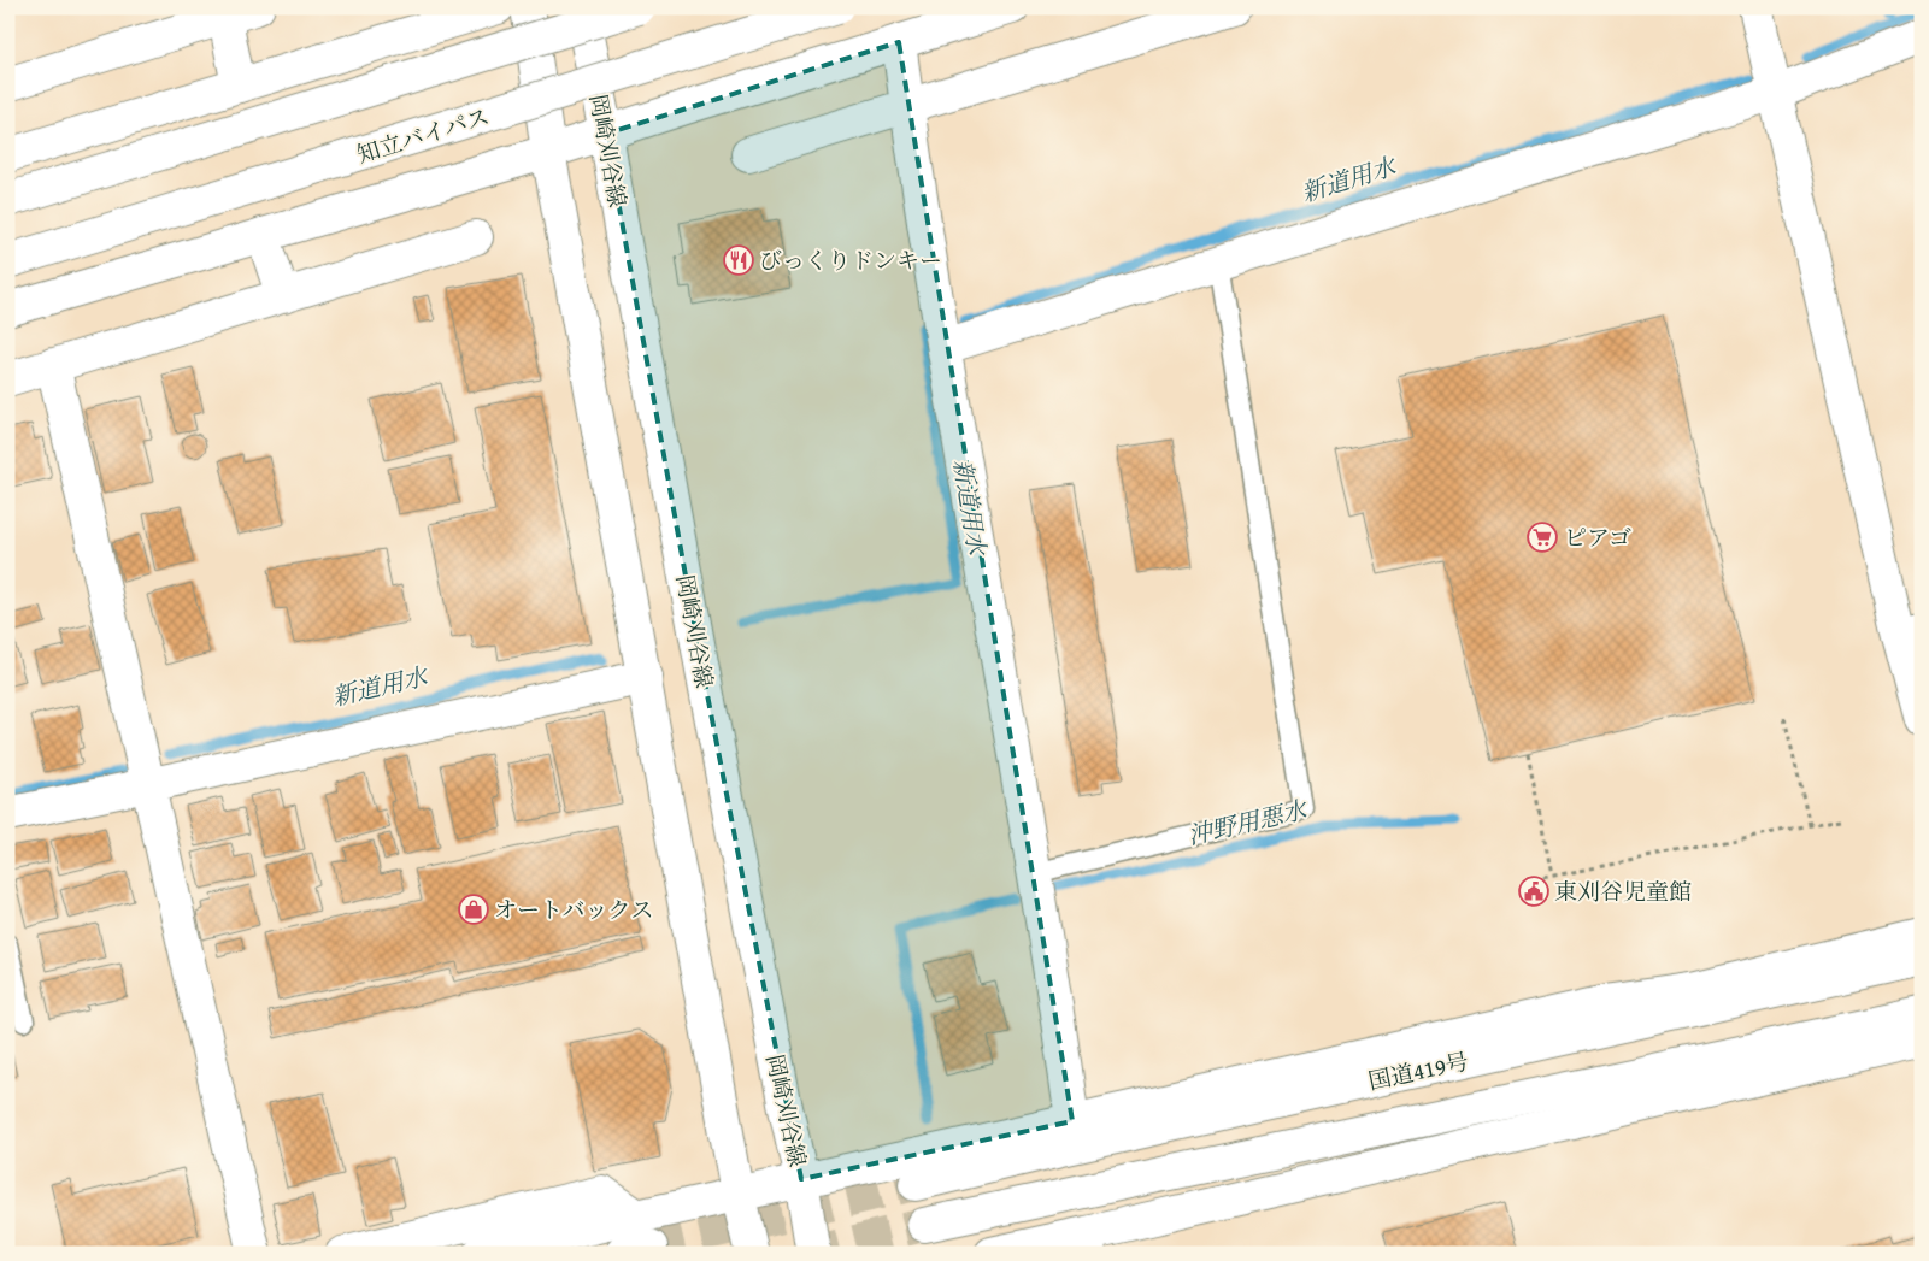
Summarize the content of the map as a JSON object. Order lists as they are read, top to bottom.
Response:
{
  "streets": {
    "main road": ["知立バイパス", "岡崎刈谷線", "国道419号"]
  },
  "water": ["新道用水", "沖野用悪水"],
  "places": {
    "restaurant": ["びっくりドンキー"],
    "supermarket": ["ピアゴ"],
    "public building": ["東刈谷児童館"],
    "shop": ["オートバックス"]
  }
}
